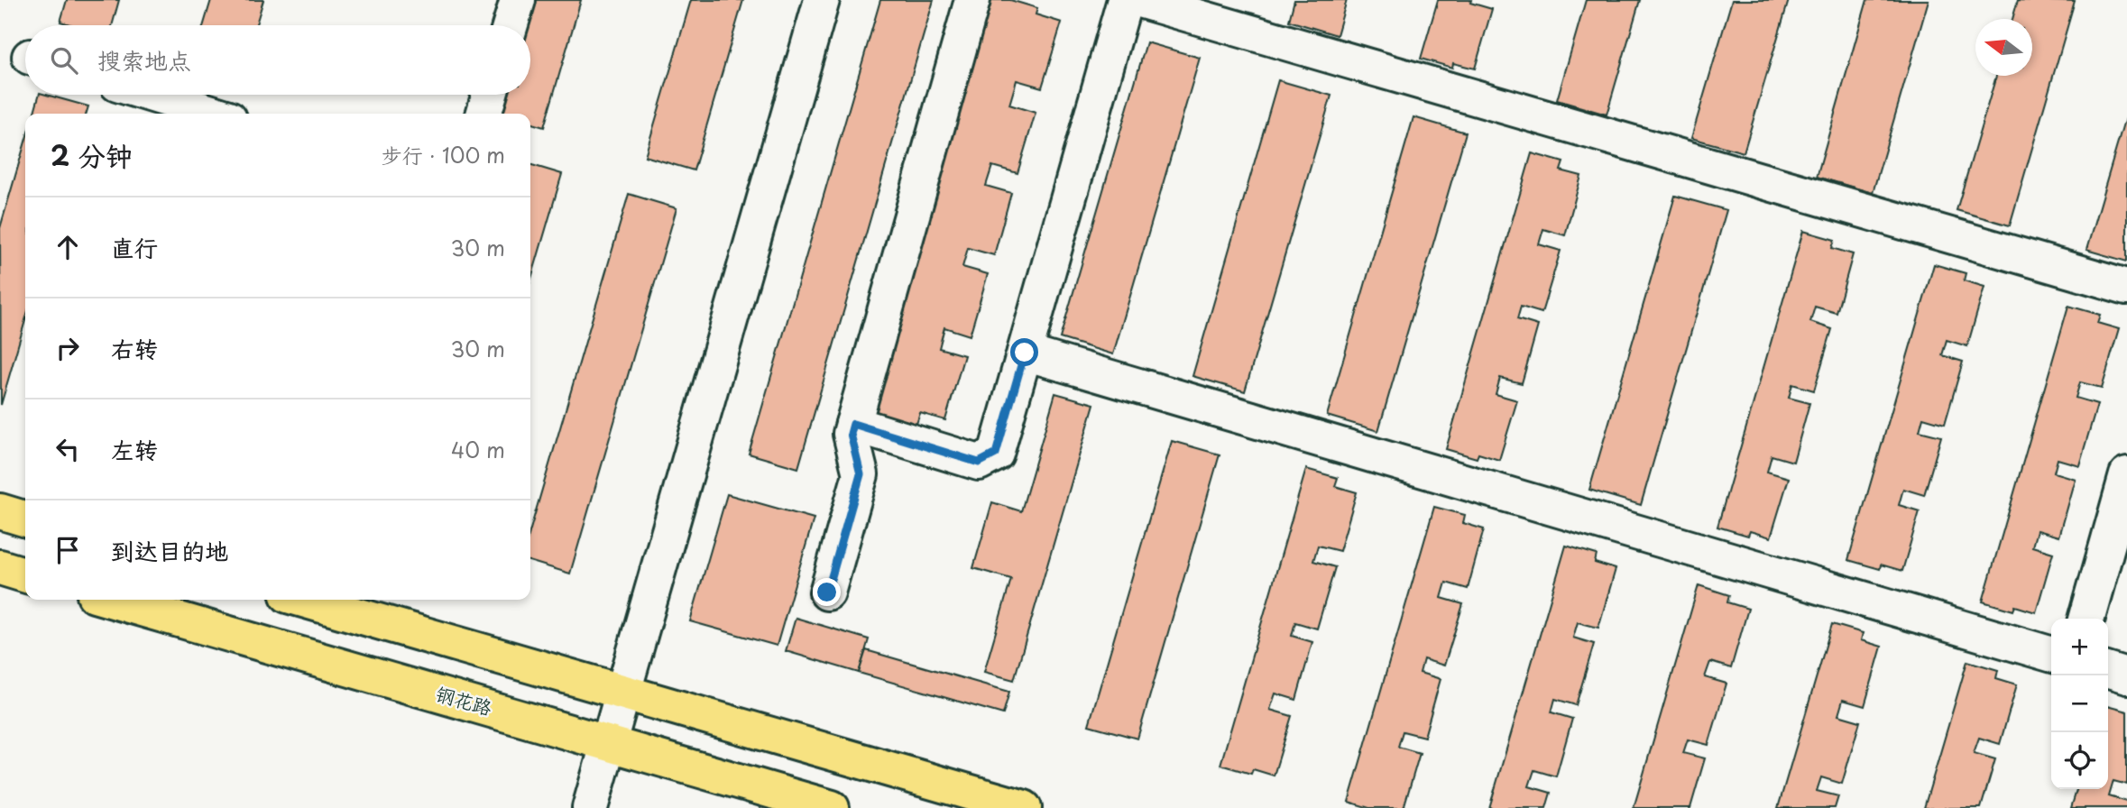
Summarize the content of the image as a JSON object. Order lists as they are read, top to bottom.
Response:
{
  "streets": {
    "main road": ["钢花路"]
  },
  "north": "left",
  "page": {
    "search": "搜索地点",
    "heading": ["2 分钟", "步行 · 100 m"],
    "list": [
      ["直行", "30 m"],
      ["右转", "30 m"],
      ["左转", "40 m"],
      "到达目的地"
    ],
    "map_buttons": ["+", "−"]
  }
}
